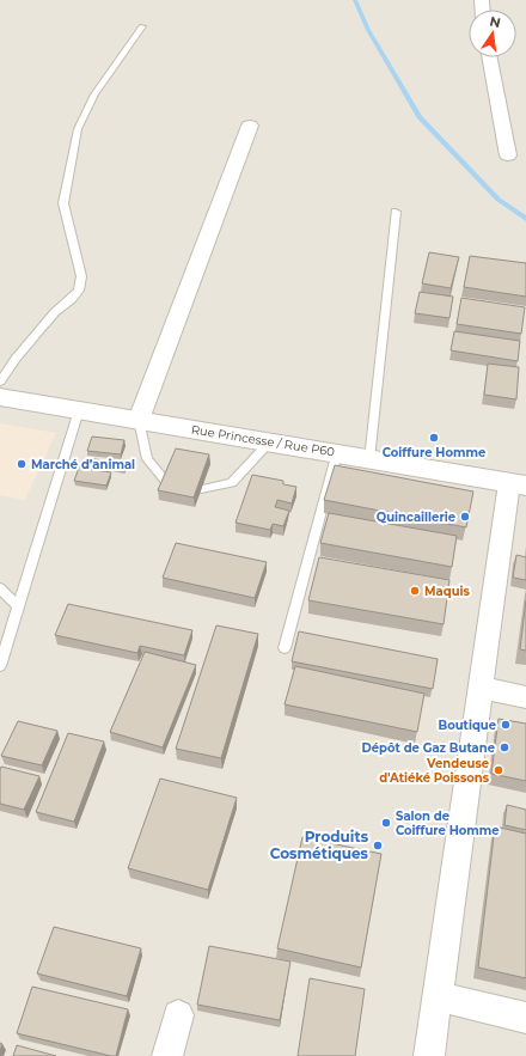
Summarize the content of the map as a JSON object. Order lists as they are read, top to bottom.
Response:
{
  "streets": {
    "street": ["Rue Princesse / Rue P60"]
  },
  "places": [
    "Coiffure Homme",
    "Marché d’animal",
    "Quincaillerie",
    "Maquis",
    "Boutique",
    "Dépôt de Gaz Butane",
    "Vendeuse d'Atiéké Poissons",
    "Salon de Coiffure Homme",
    "Produits Cosmétiques"
  ],
  "north": "top"
}
